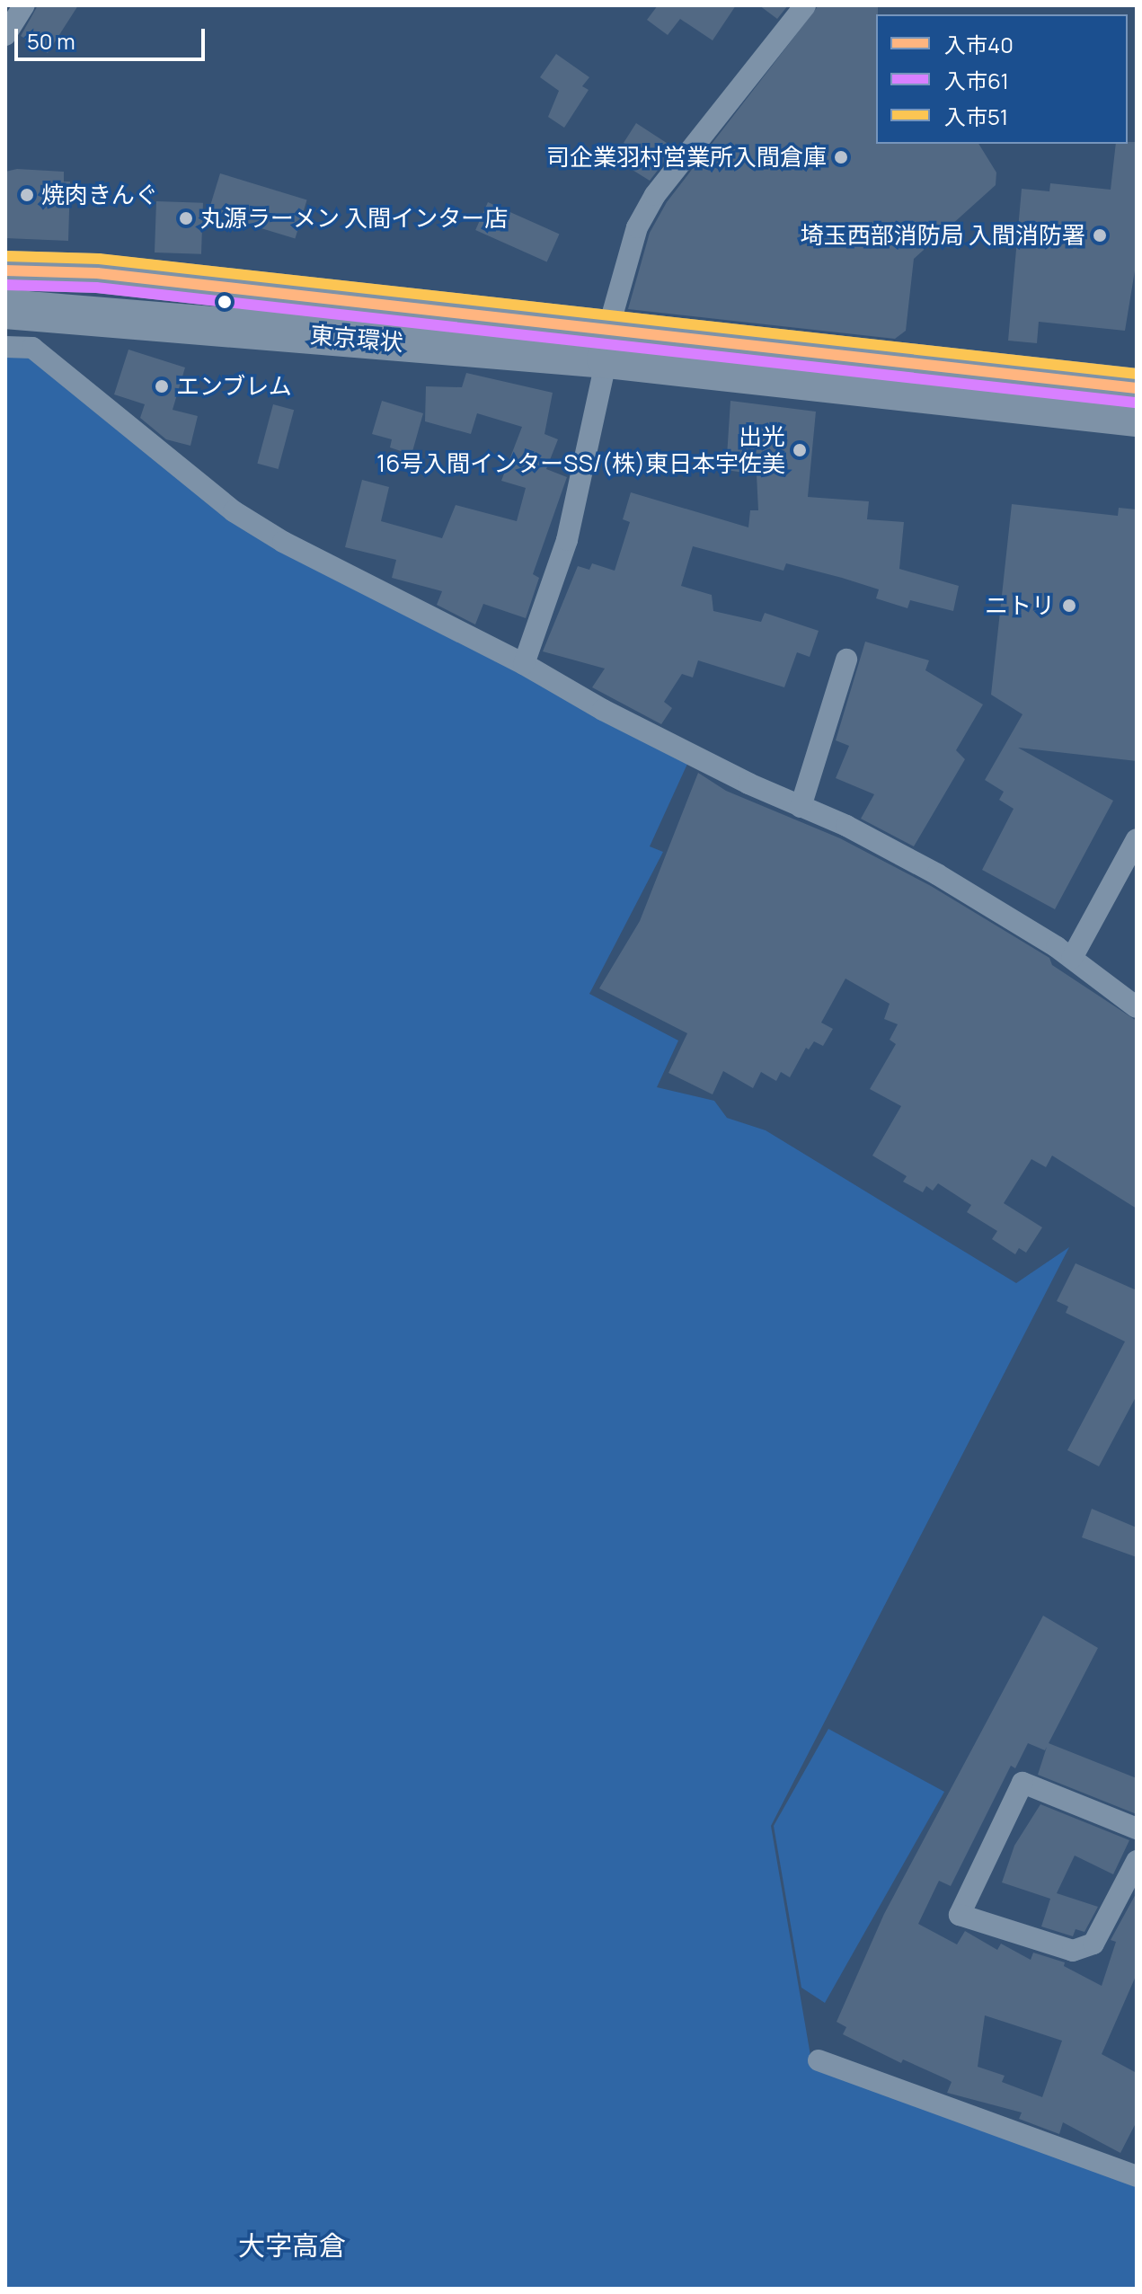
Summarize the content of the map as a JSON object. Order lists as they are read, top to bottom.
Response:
{
  "streets": {
    "highway": ["東京環状"]
  },
  "districts": ["大字高倉"],
  "places": [
    "司企業羽村営業所入間倉庫",
    "焼肉きんぐ",
    "丸源ラーメン 入間インター店",
    "埼玉西部消防局 入間消防署",
    "エンブレム",
    "出光 16号入間インターSS/(株)東日本宇佐美",
    "ニトリ"
  ],
  "lines": ["transit line 入市51", "transit line 入市40", "transit line 入市61"],
  "legend": ["入市40", "入市61", "入市51"],
  "scale_bar": "50 m"
}
